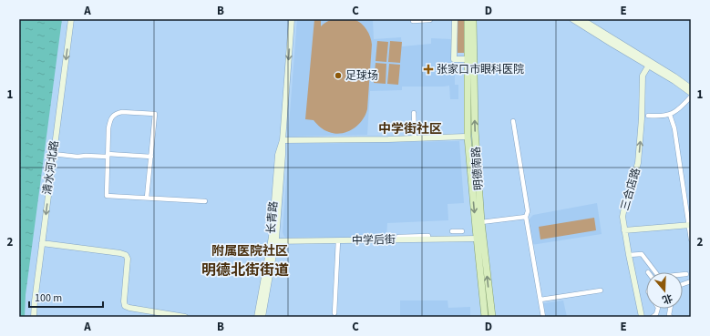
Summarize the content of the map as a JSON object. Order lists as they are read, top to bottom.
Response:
{
  "streets": {
    "main road": ["明德南路"],
    "street": [
      "清水河北路",
      "三合店路",
      "长青路",
      "中学后街"
    ]
  },
  "crossings": [
    ["明德南路", "中学后街"],
    ["长青路", "中学后街"]
  ],
  "one_way": ["清水河北路"],
  "districts": ["中学街社区", "附属医院社区", "明德北街街道"],
  "places": {
    "health": ["张家口市眼科医院"],
    "other": ["足球场"]
  },
  "scale_bar": "100 m",
  "north": "bottom",
  "grid": {
    "columns": [
      "A",
      "B",
      "C",
      "D",
      "E"
    ],
    "rows": ["1", "2"]
  }
}
